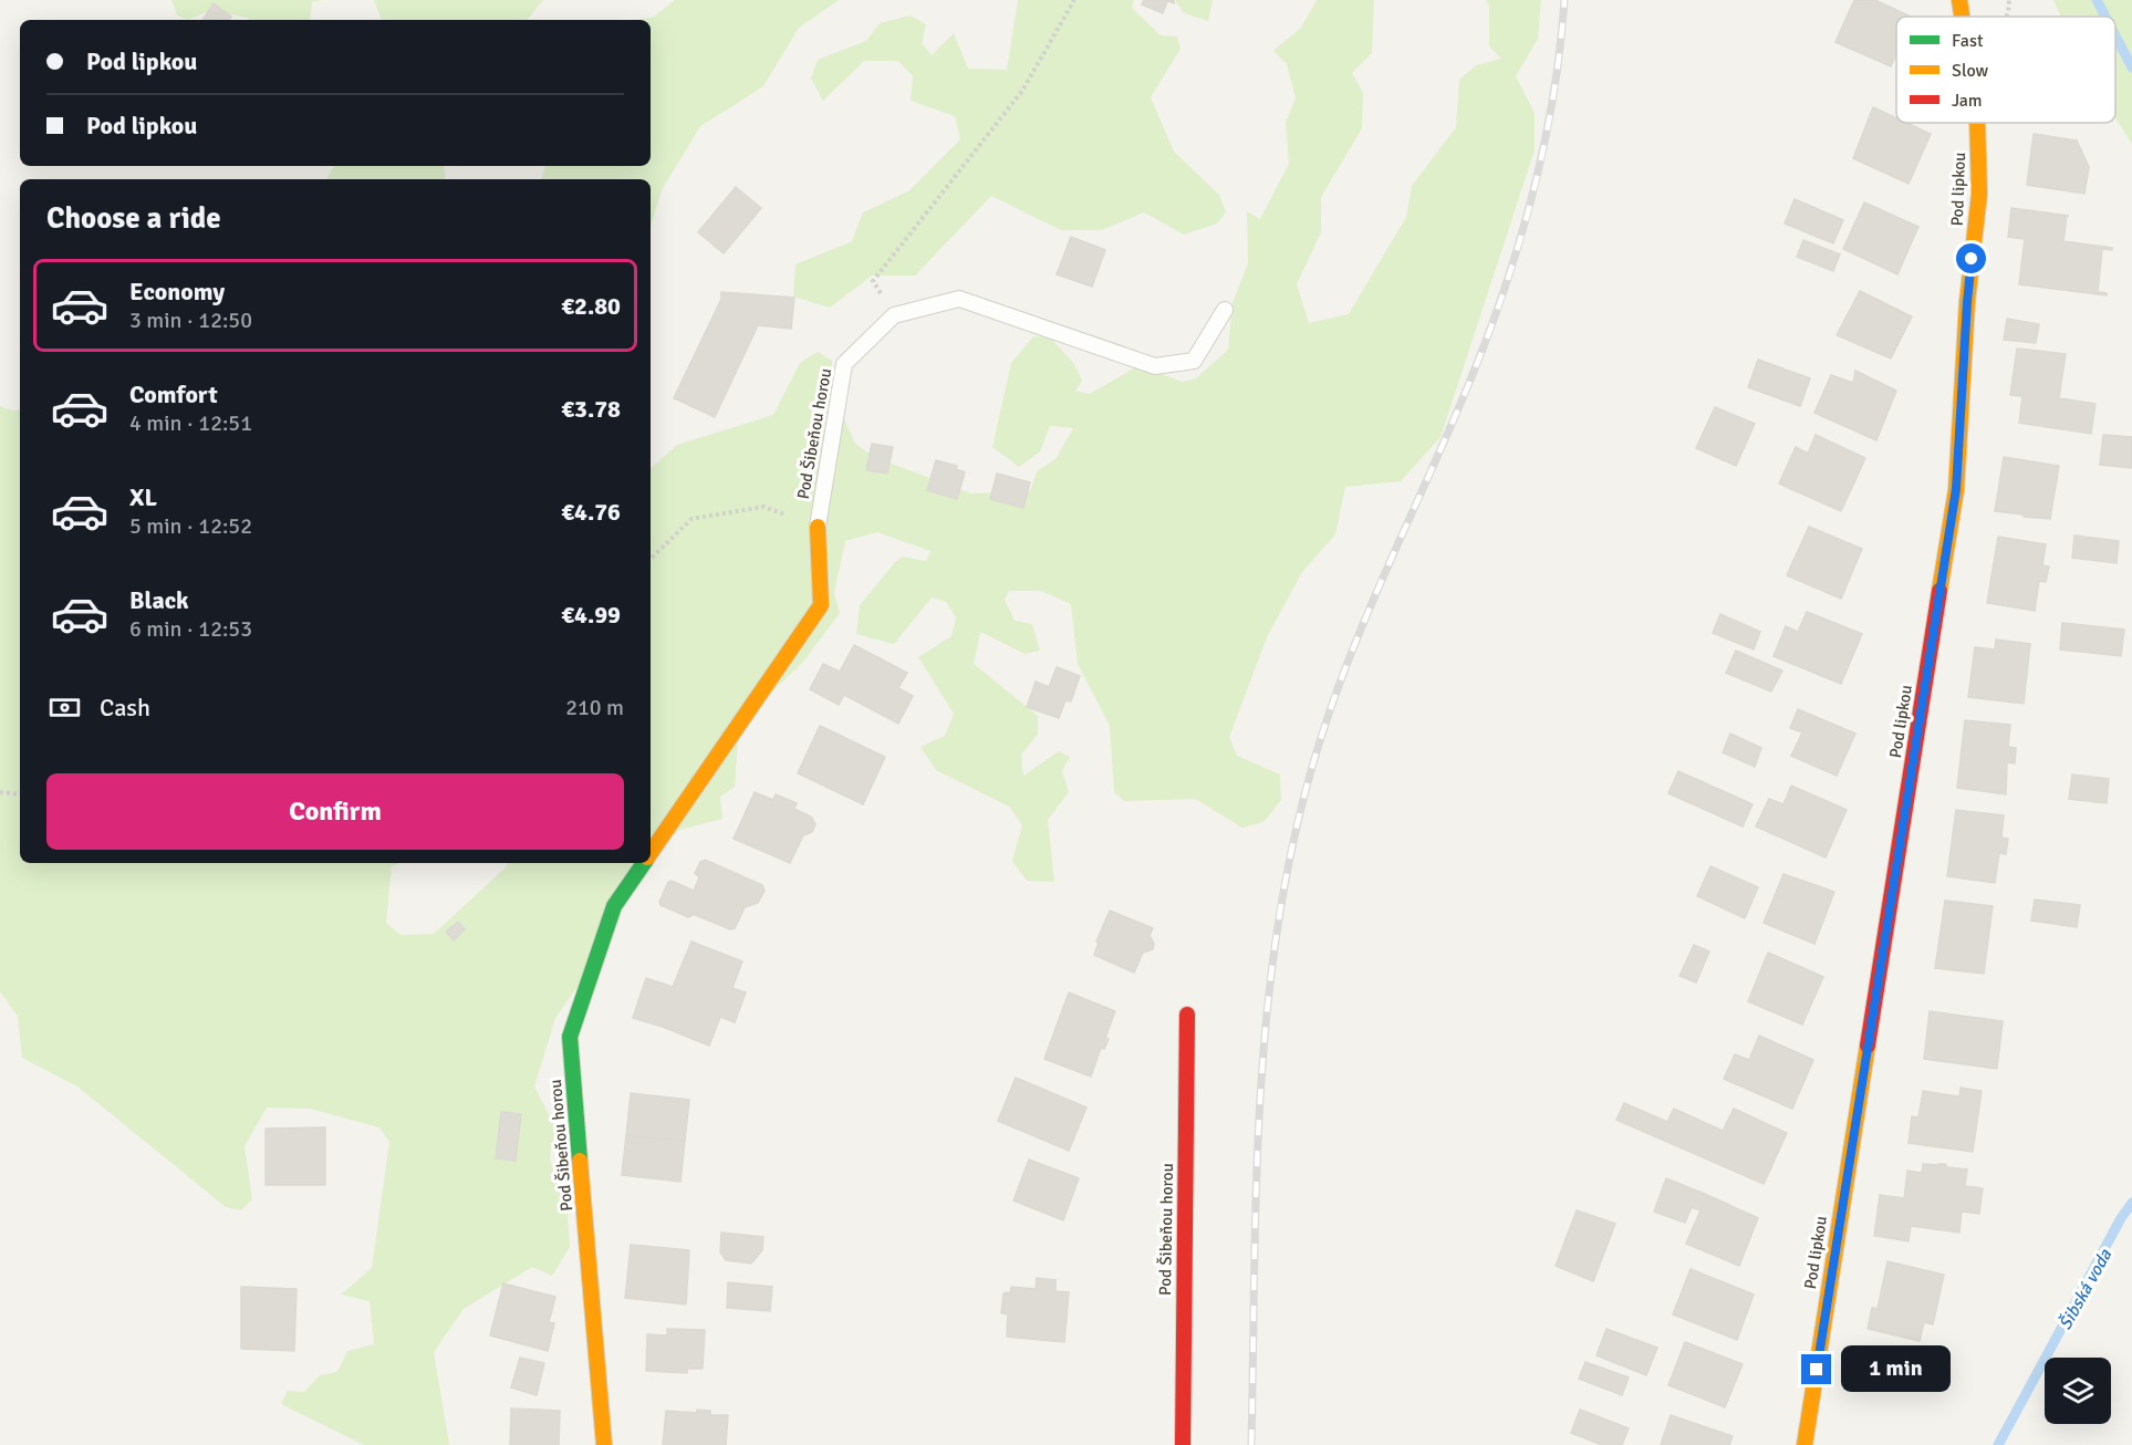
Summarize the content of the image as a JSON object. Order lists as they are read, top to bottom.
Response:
{
  "streets": {
    "street": ["Pod lipkou", "Pod Šibeňou horou"]
  },
  "water": ["Šibská voda"],
  "legend": ["Fast", "Slow", "Jam"],
  "page": {
    "banner": ["Pod lipkou", "Pod lipkou"],
    "heading": "Choose a ride",
    "list": [
      {
        "name": "Economy",
        "note": "3 min · 12:50",
        "value": "€2.80"
      },
      {
        "name": "Comfort",
        "note": "4 min · 12:51",
        "value": "€3.78"
      },
      {
        "name": "XL",
        "note": "5 min · 12:52",
        "value": "€4.76"
      },
      {
        "name": "Black",
        "note": "6 min · 12:53",
        "value": "€4.99"
      }
    ],
    "pay": ["Cash", "210 m"],
    "buttons": "Confirm",
    "bubble": "1 min"
  }
}
